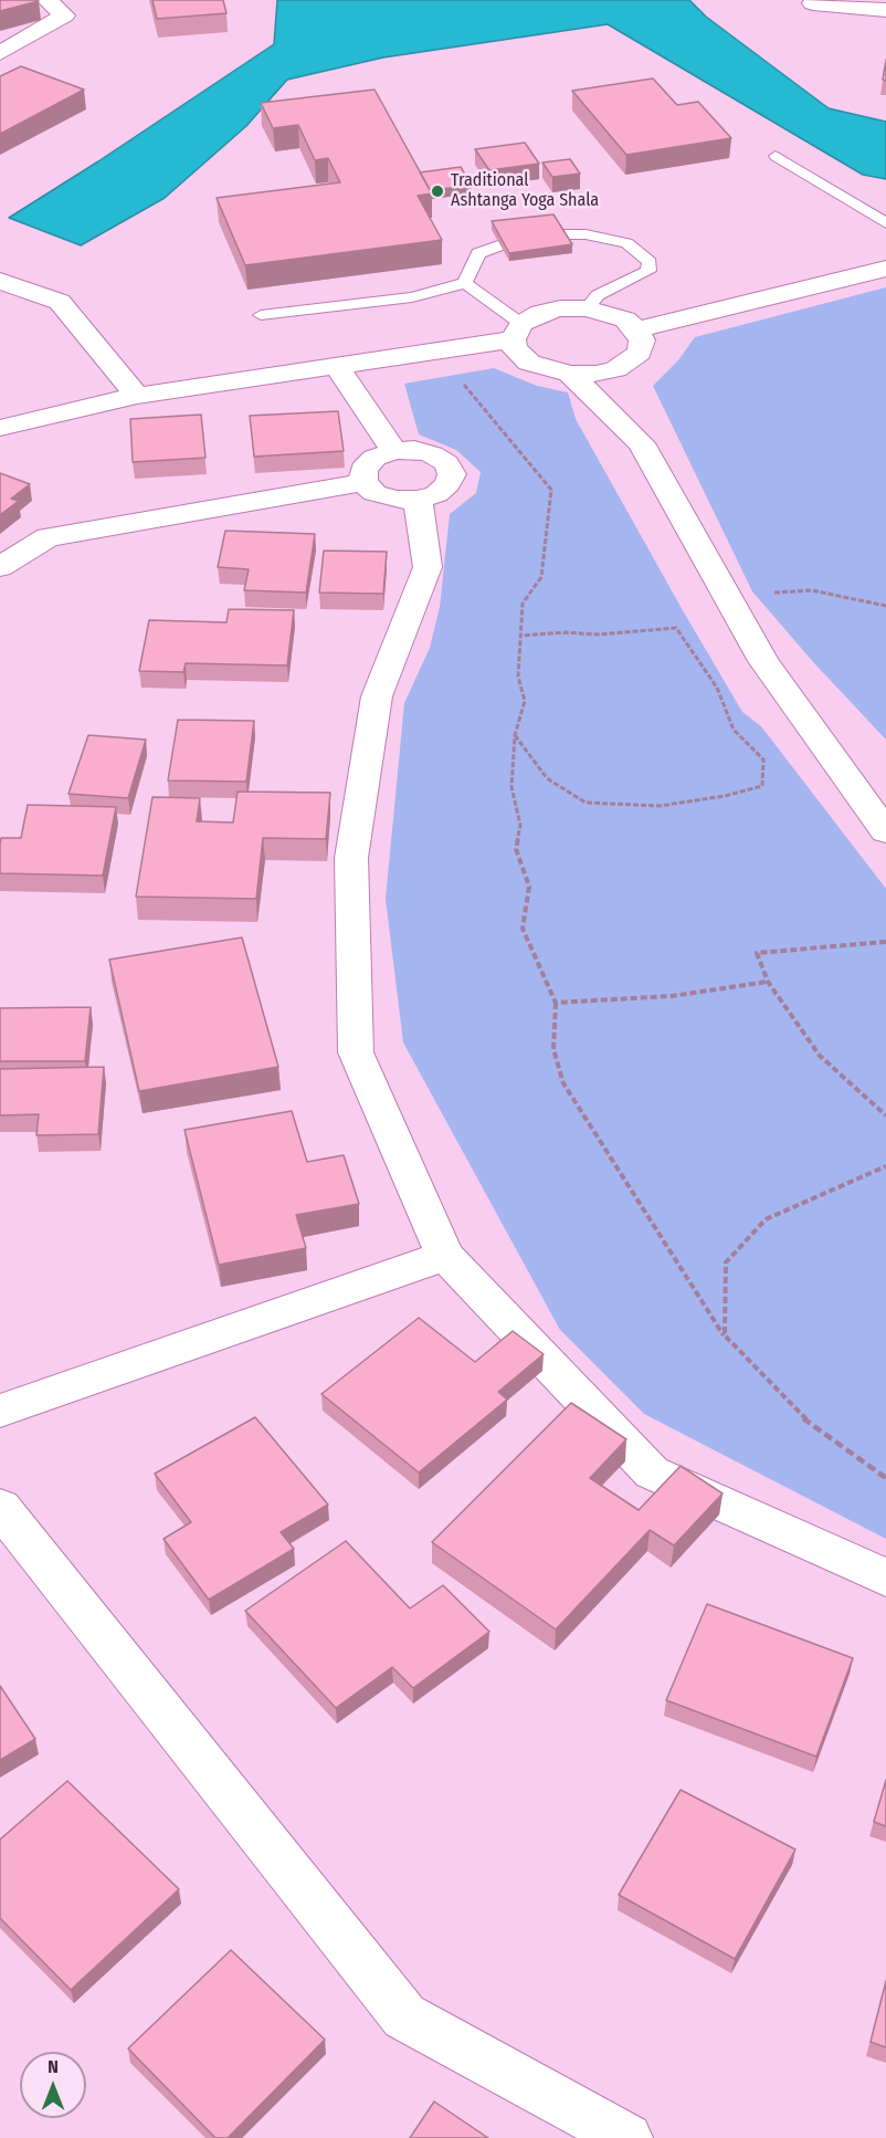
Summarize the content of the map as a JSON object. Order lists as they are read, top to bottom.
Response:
{
  "places": ["Traditional Ashtanga Yoga Shala"],
  "north": "top"
}
